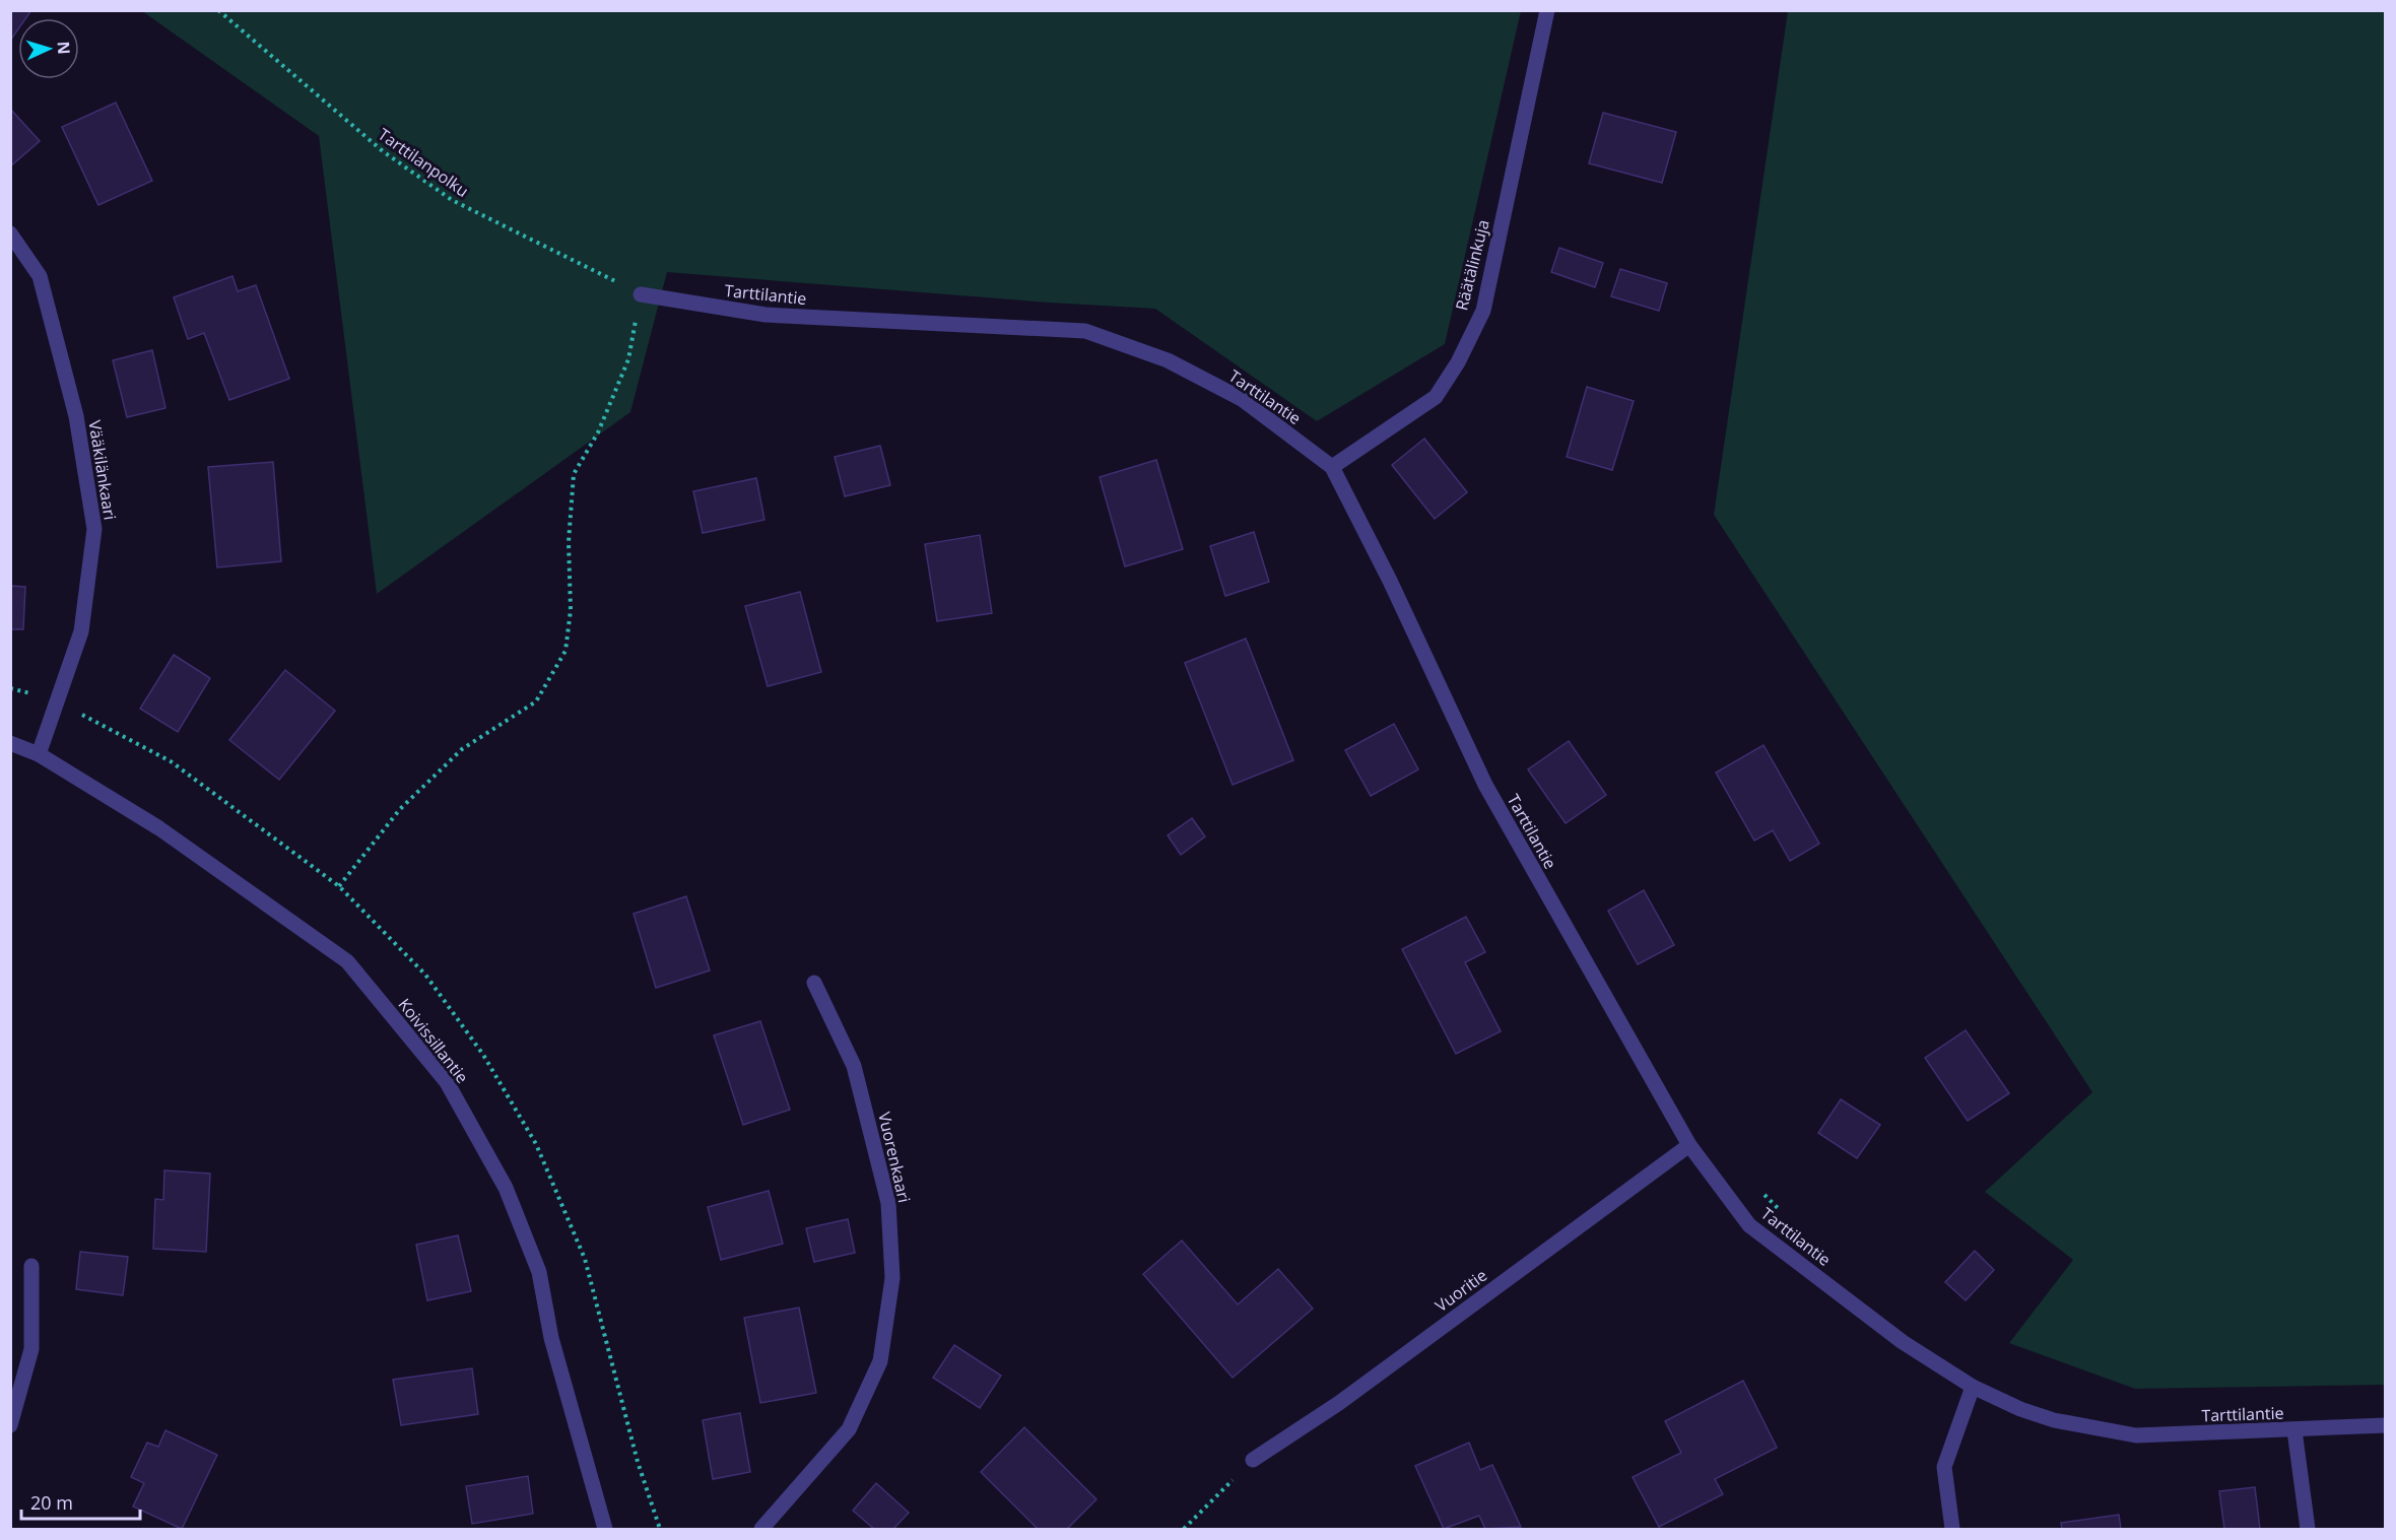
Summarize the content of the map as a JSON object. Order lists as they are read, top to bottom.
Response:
{
  "streets": {
    "street": [
      "Räätälinkuja",
      "Tarttilantie",
      "Vääkilänkaari",
      "Koivissillantie",
      "Vuorenkaari",
      "Vuoritie"
    ],
    "path": ["Tarttilanpolku"]
  },
  "crossings": [
    ["Tarttilanpolku", "Tarttilantie"],
    ["Räätälinkuja", "Tarttilantie"],
    ["Tarttilantie", "Vuoritie"],
    ["Vääkilänkaari", "Koivissillantie"]
  ],
  "scale_bar": "20 m",
  "north": "right"
}
